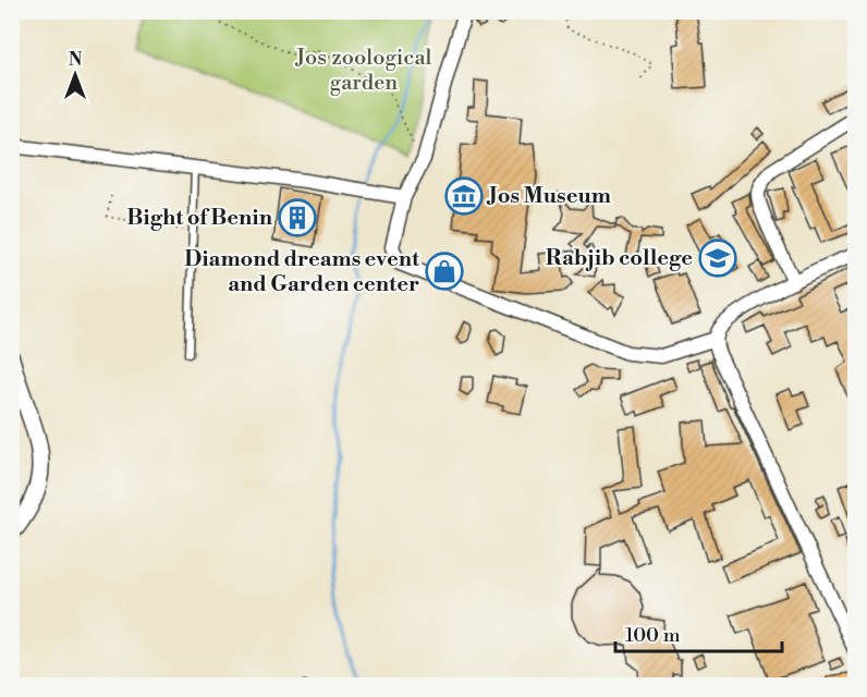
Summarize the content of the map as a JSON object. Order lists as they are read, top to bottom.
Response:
{
  "parks": ["Jos zoological garden"],
  "places": {
    "museum": ["Jos Museum"],
    "building": ["Bight of Benin"],
    "school or university": ["Rabjib college"],
    "shop": ["Diamond dreams event and Garden center"]
  },
  "scale_bar": "100 m",
  "north": "top"
}
